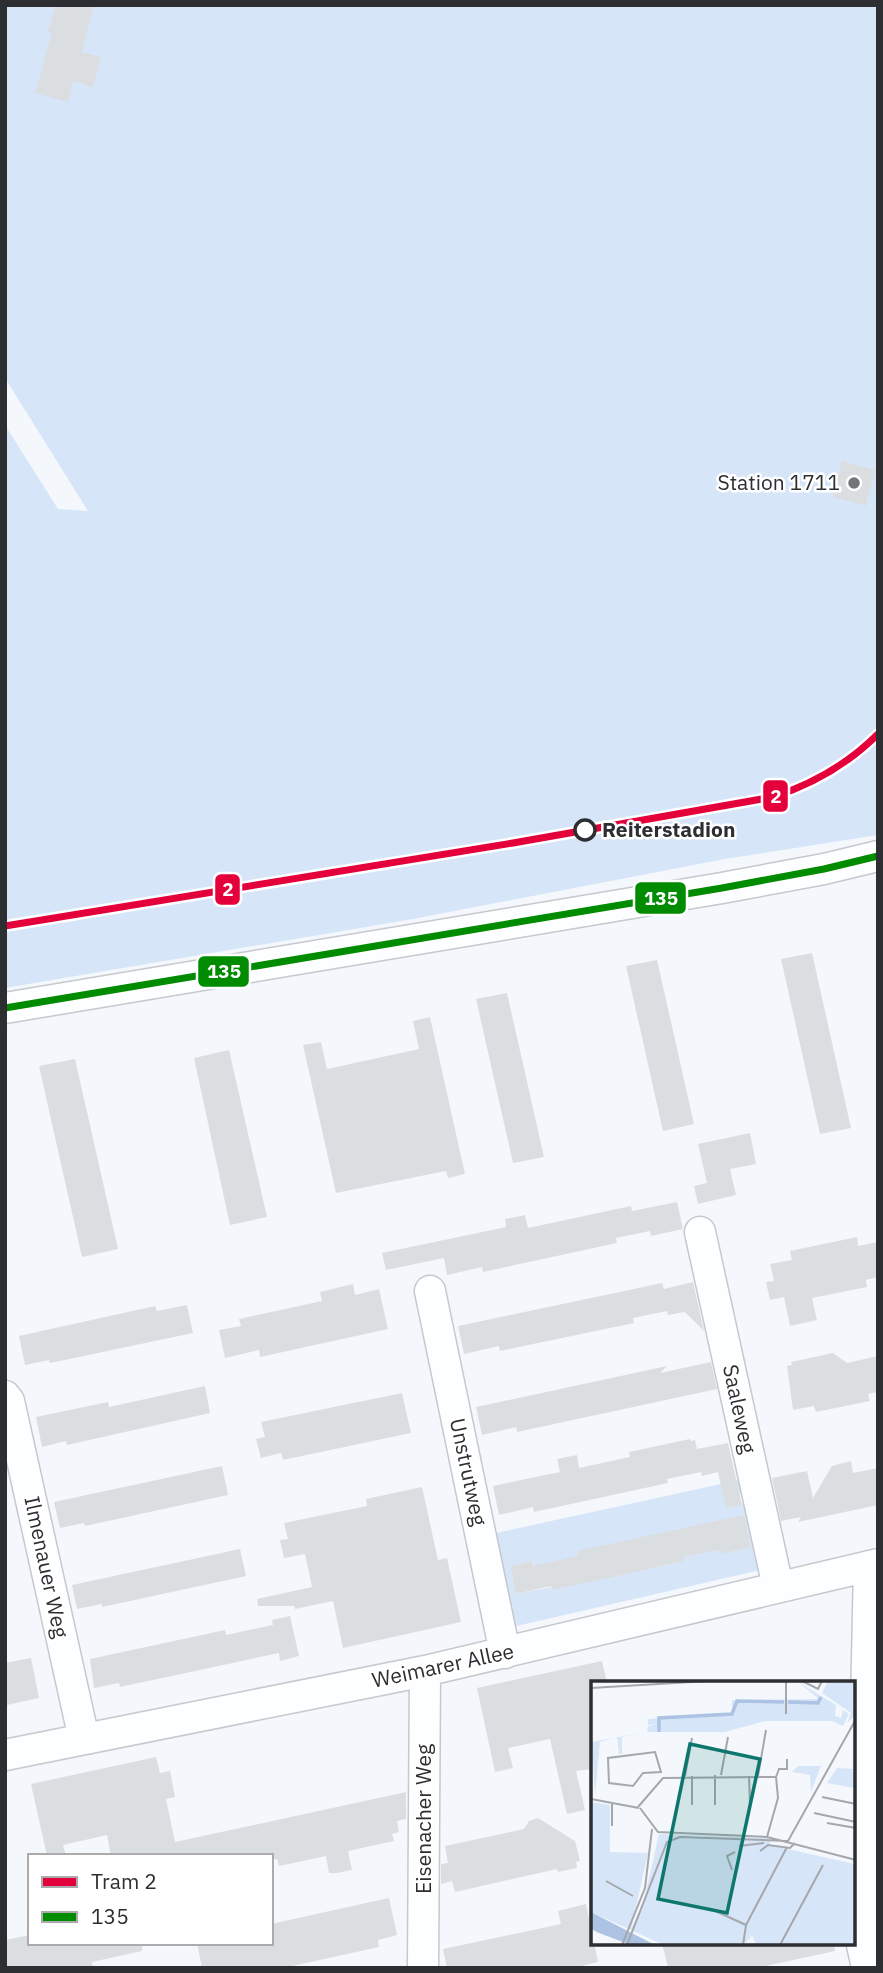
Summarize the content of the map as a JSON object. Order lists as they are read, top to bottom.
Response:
{
  "streets": {
    "street": [
      "Saaleweg",
      "Unstrutweg",
      "Ilmenauer Weg",
      "Weimarer Allee",
      "Eisenacher Weg"
    ]
  },
  "crossings": [
    ["Saaleweg", "Weimarer Allee"],
    ["Unstrutweg", "Weimarer Allee"],
    ["Ilmenauer Weg", "Weimarer Allee"],
    ["Weimarer Allee", "Eisenacher Weg"]
  ],
  "places": ["Station 1711", "Reiterstadion"],
  "lines": ["tram line 2", "transit line 135"],
  "legend": ["Tram 2", "135"]
}
